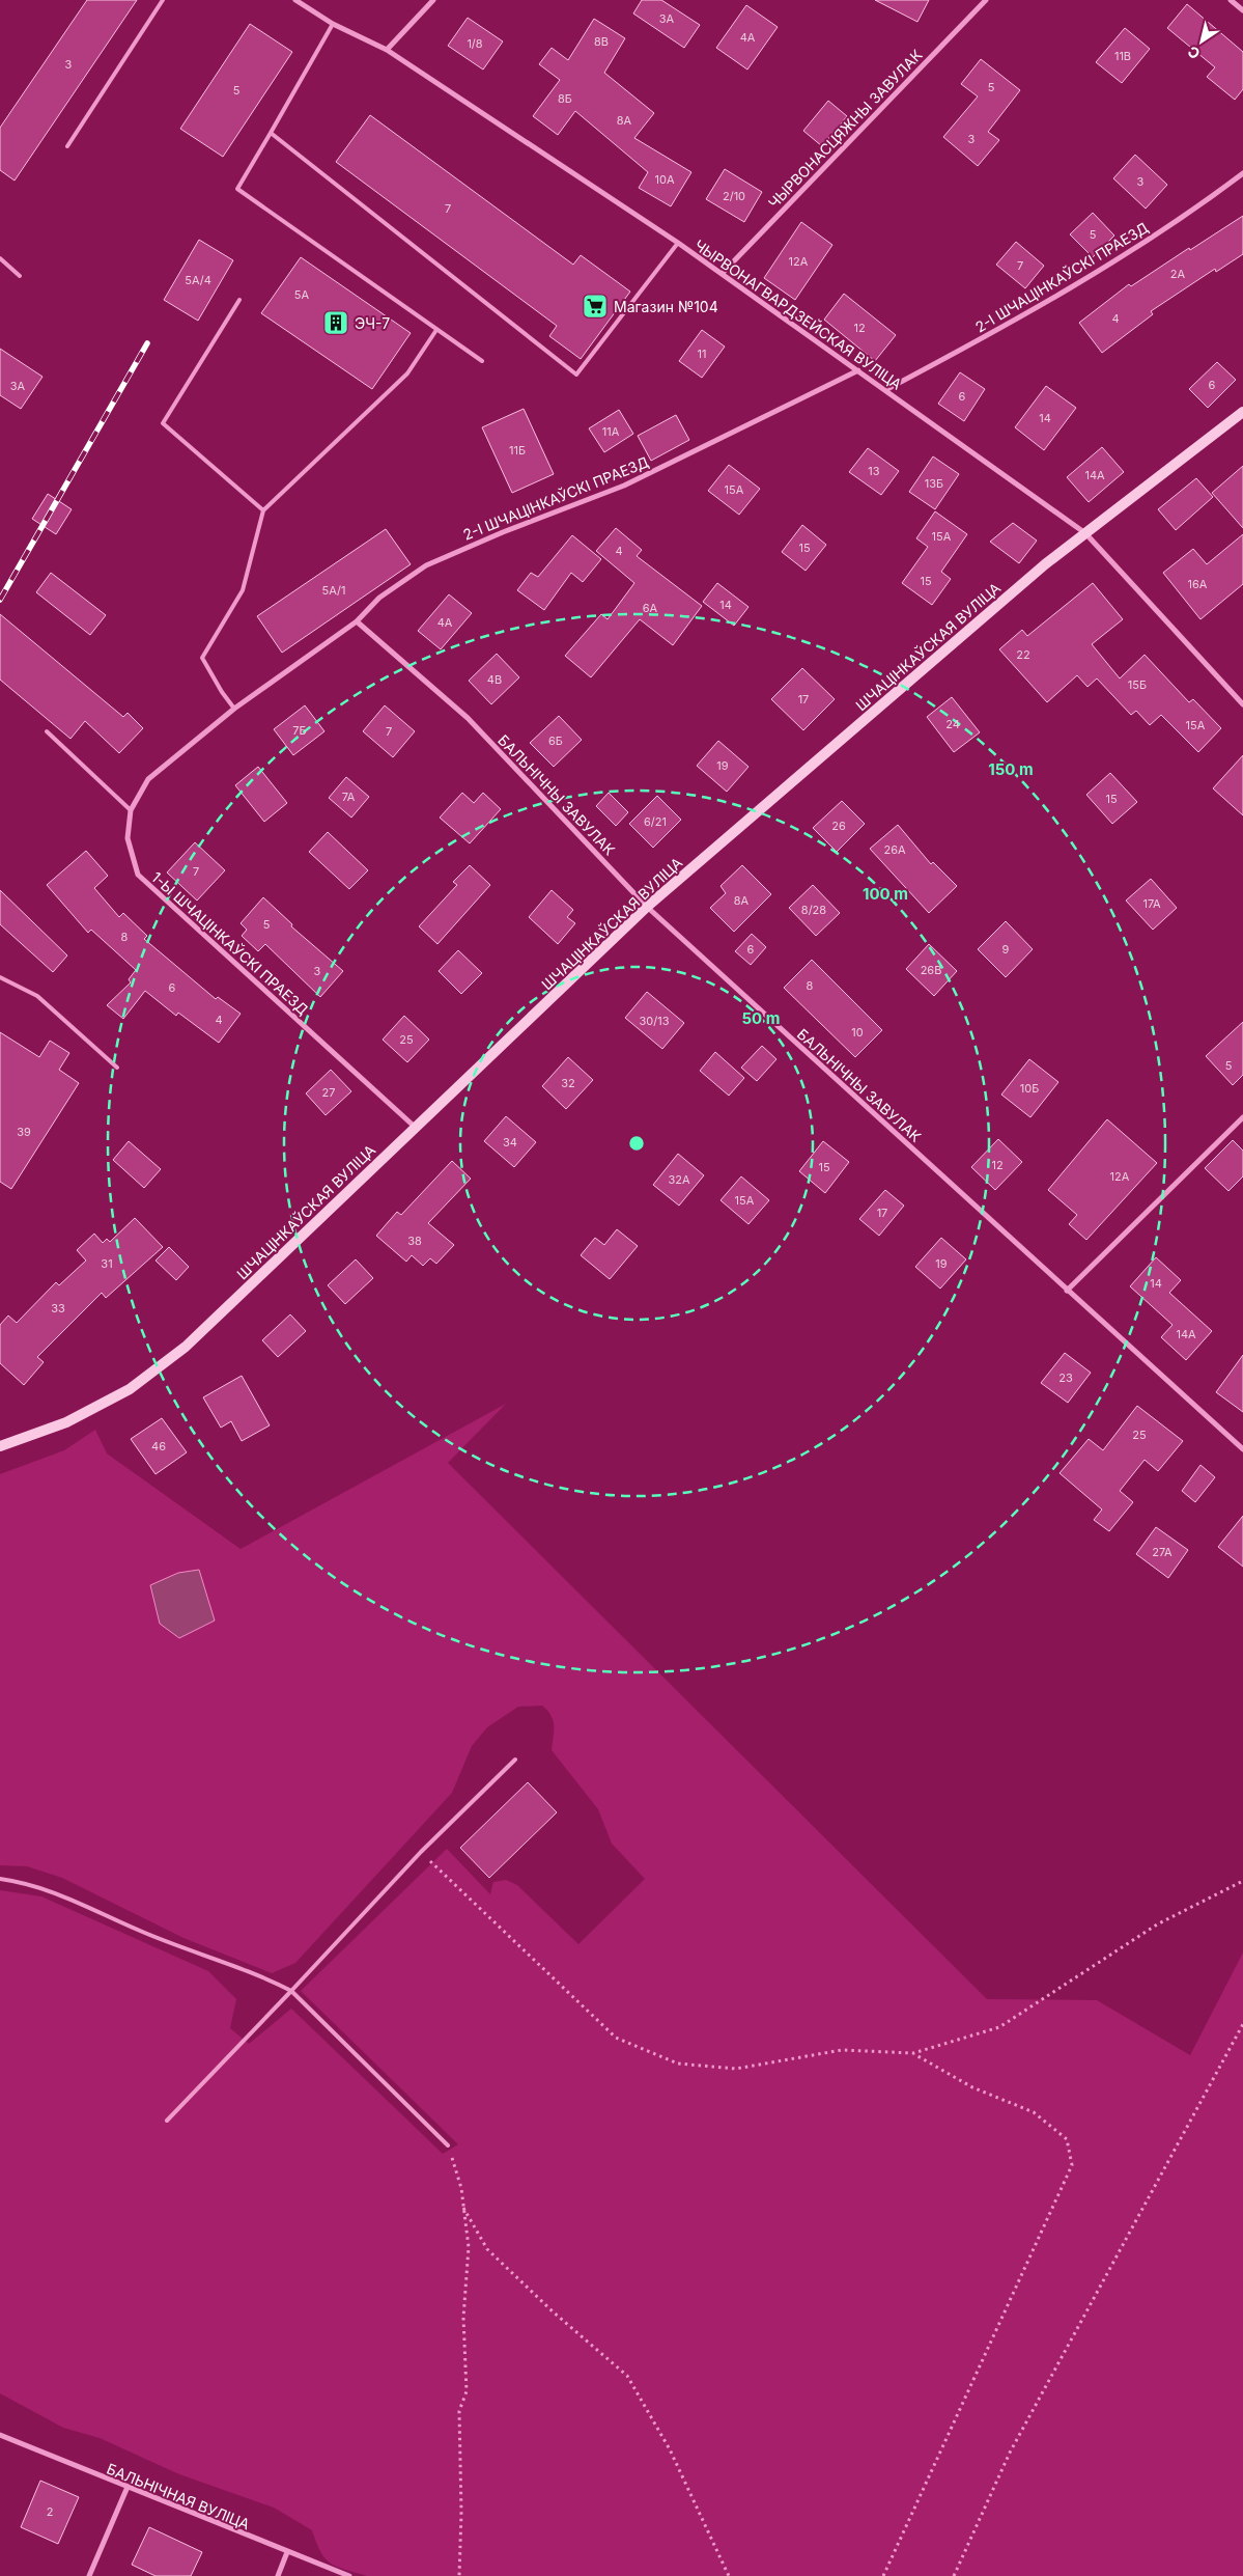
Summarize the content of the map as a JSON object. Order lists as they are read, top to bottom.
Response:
{
  "streets": {
    "street": [
      "ЧЫРВОНАСЦЯЖНЫ ЗАВУЛАК",
      "2-І ШЧАЦІНКАЎСКІ ПРАЕЗД",
      "ЧЫРВОНАГВАРДЗЕЙСКАЯ ВУЛІЦА",
      "ШЧАЦІНКАЎСКАЯ ВУЛІЦА",
      "БАЛЬНІЧНЫ ЗАВУЛАК",
      "1-Ы ШЧАЦІНКАЎСКІ ПРАЕЗД",
      "БАЛЬНІЧНАЯ ВУЛІЦА"
    ]
  },
  "crossings": [
    ["ЧЫРВОНАСЦЯЖНЫ ЗАВУЛАК", "ЧЫРВОНАГВАРДЗЕЙСКАЯ ВУЛІЦА"],
    ["2-І ШЧАЦІНКАЎСКІ ПРАЕЗД", "ЧЫРВОНАГВАРДЗЕЙСКАЯ ВУЛІЦА"],
    ["2-І ШЧАЦІНКАЎСКІ ПРАЕЗД", "БАЛЬНІЧНЫ ЗАВУЛАК"],
    ["2-І ШЧАЦІНКАЎСКІ ПРАЕЗД", "1-Ы ШЧАЦІНКАЎСКІ ПРАЕЗД"],
    ["ЧЫРВОНАГВАРДЗЕЙСКАЯ ВУЛІЦА", "ШЧАЦІНКАЎСКАЯ ВУЛІЦА"],
    ["ШЧАЦІНКАЎСКАЯ ВУЛІЦА", "БАЛЬНІЧНЫ ЗАВУЛАК"],
    ["ШЧАЦІНКАЎСКАЯ ВУЛІЦА", "1-Ы ШЧАЦІНКАЎСКІ ПРАЕЗД"],
    ["БАЛЬНІЧНЫ ЗАВУЛАК", "1-Ы ШЧАЦІНКАЎСКІ ПРАЕЗД"]
  ],
  "places": {
    "supermarket": ["Магазин №104"],
    "building": ["ЭЧ-7"]
  },
  "house_numbers": [
    "3А",
    "4А",
    "8В",
    "1/8",
    "11В",
    "3",
    "5",
    "5",
    "8Б",
    "8А",
    "3",
    "10А",
    "3",
    "2/10",
    "7",
    "5",
    "12А",
    "7",
    "2А",
    "5А/4",
    "5А",
    "4",
    "12",
    "11",
    "6",
    "3А",
    "6",
    "14",
    "11А",
    "11Б",
    "13",
    "14А",
    "13Б",
    "15А",
    "15А",
    "15",
    "4",
    "15",
    "16А",
    "5А/1",
    "14",
    "6А",
    "4А",
    "22",
    "4В",
    "15Б",
    "17",
    "24",
    "15А",
    "7Б",
    "7",
    "6Б",
    "19",
    "7А",
    "15",
    "6/21",
    "26",
    "26А",
    "7",
    "8А",
    "17А",
    "8/28",
    "5",
    "8",
    "6",
    "9",
    "26В",
    "3",
    "8",
    "6",
    "4",
    "30/13",
    "10",
    "25",
    "5",
    "32",
    "10Б",
    "27",
    "39",
    "34",
    "12",
    "15",
    "12А",
    "32А",
    "15А",
    "17",
    "38",
    "31",
    "19",
    "14",
    "33",
    "14А",
    "23",
    "25",
    "46",
    "27А",
    "2"
  ],
  "north": "bottom left",
  "rings": ["150 m", "100 m", "50 m"]
}
